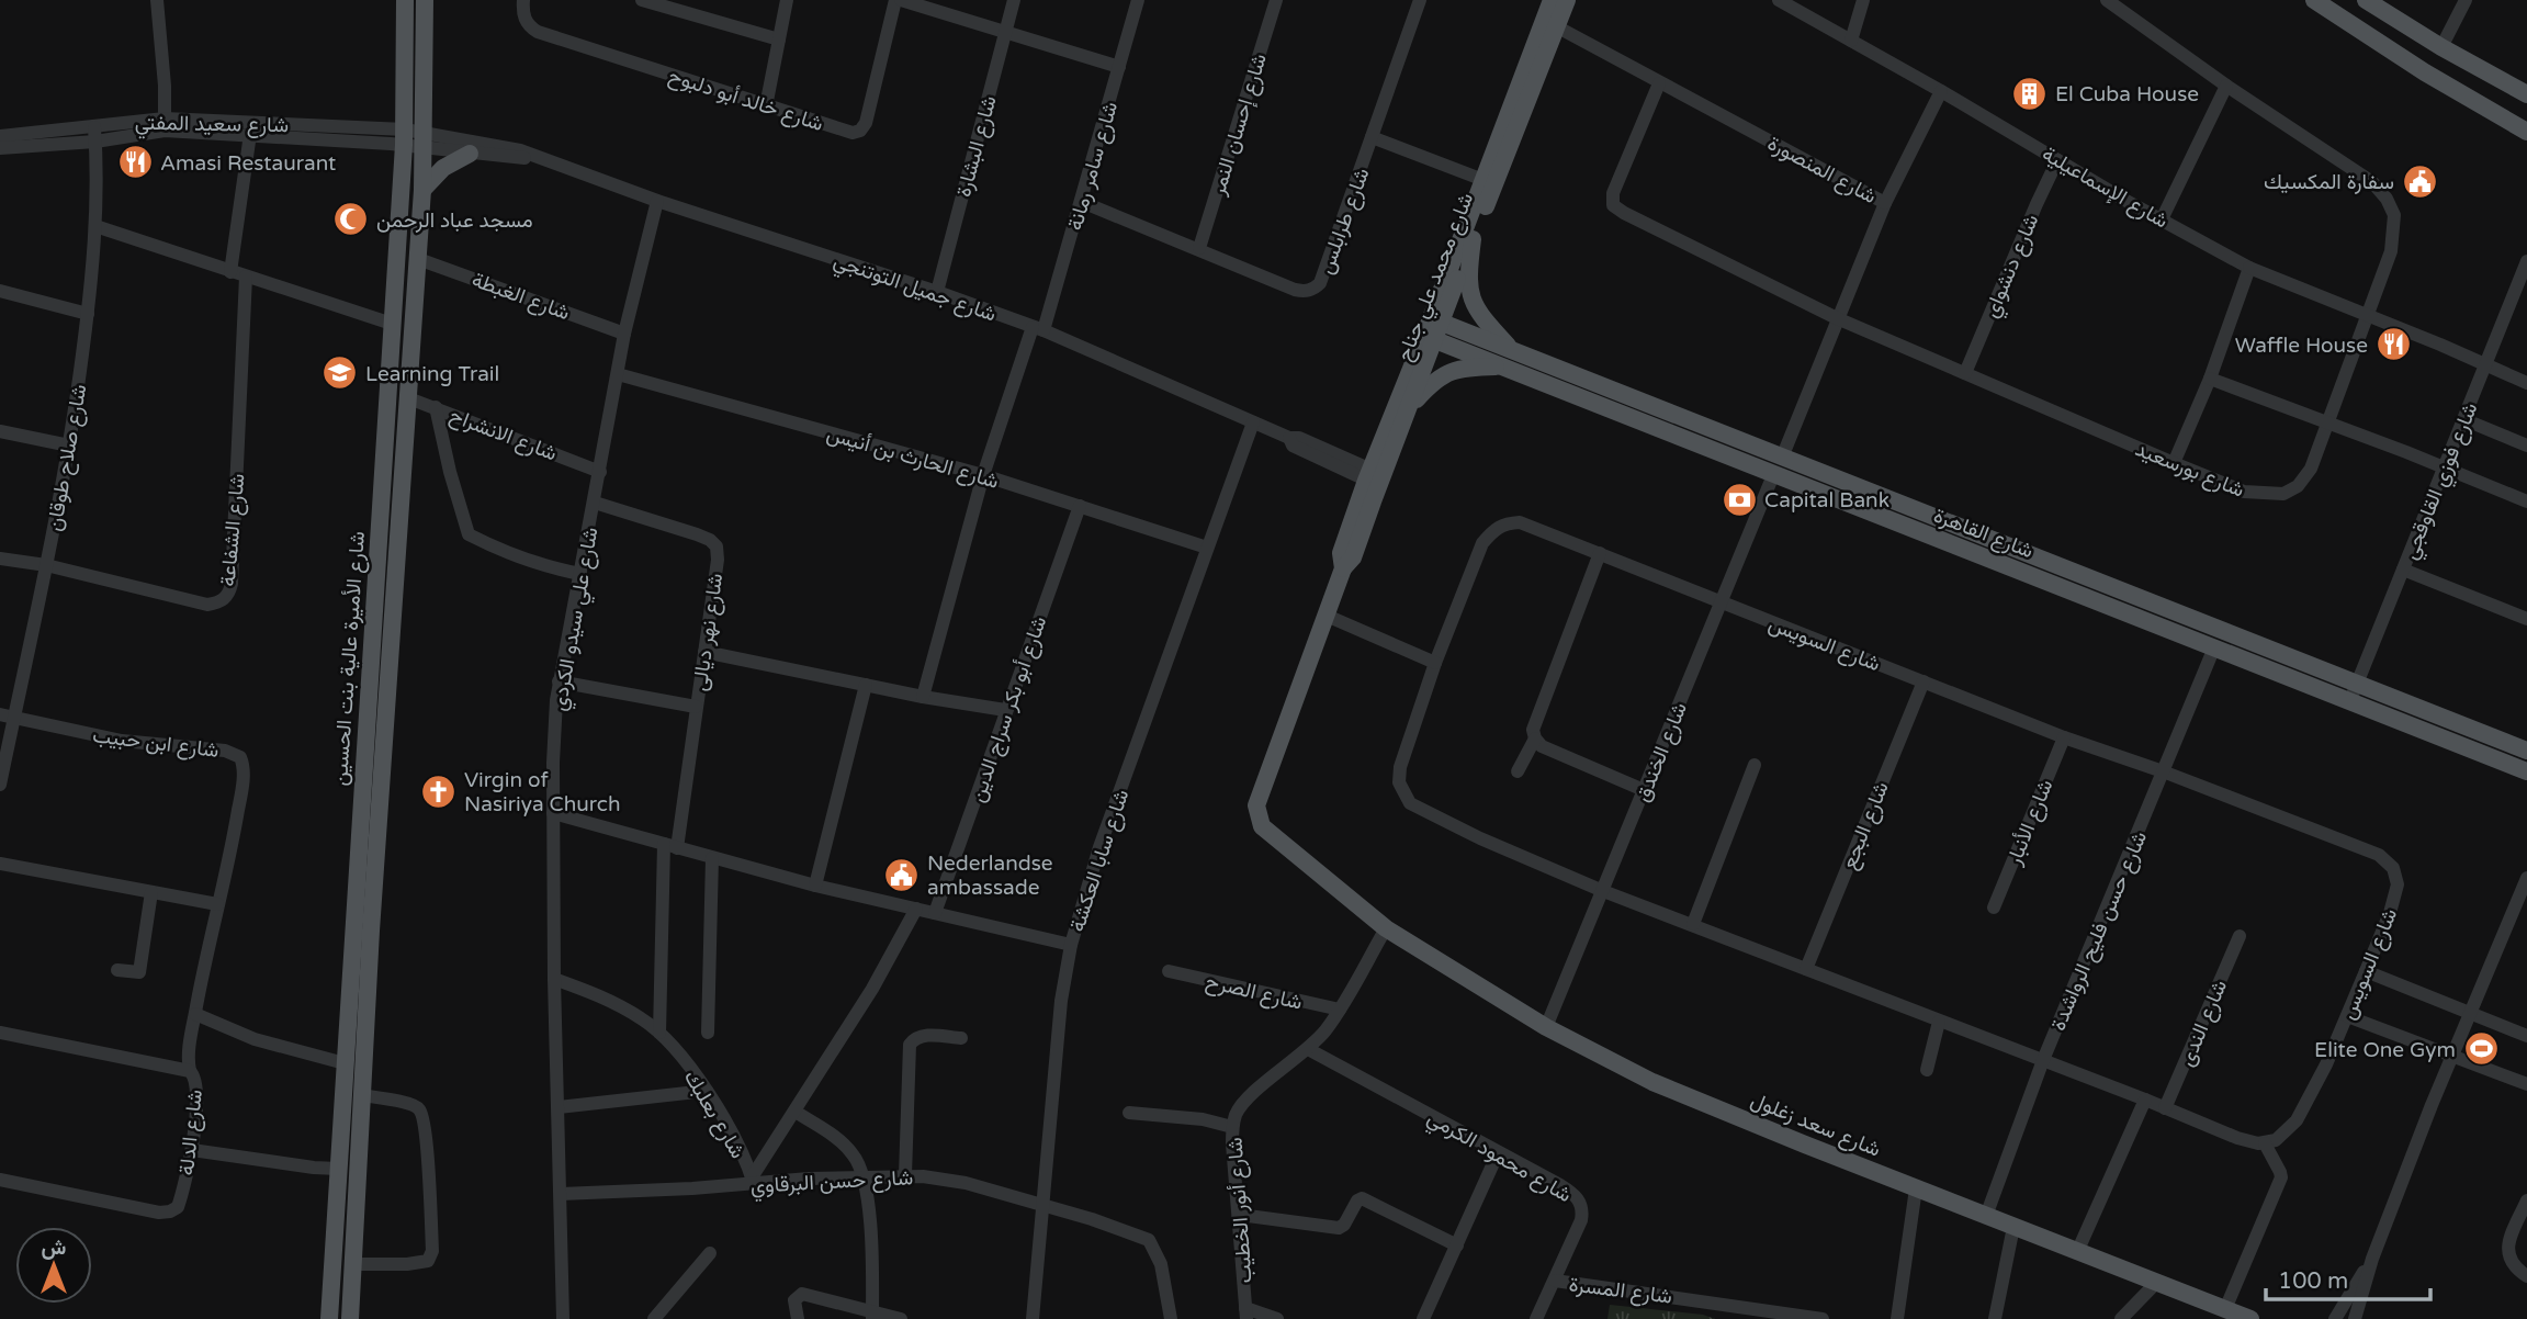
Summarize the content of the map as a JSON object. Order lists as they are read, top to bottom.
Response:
{
  "streets": {
    "main road": [
      "شارع محمد علي جناح",
      "شارع القاهرة",
      "شارع الأميرة عالية بنت الحسين",
      "شارع سعد زغلول"
    ],
    "street": [
      "شارع خالد أبو دلبوح",
      "شارع سعيد المفتي",
      "شارع إحسان النمر",
      "شارع البشارة",
      "شارع سامر رمانة",
      "شارع المنصورة",
      "شارع الإسماعيلية",
      "شارع طرابلس",
      "شارع دنشواي",
      "شارع جميل التوتنجي",
      "شارع الغبطة",
      "شارع الانشراح",
      "شارع الحارث بن أنيس",
      "شارع صلاح طوقان",
      "شارع بورسعيد",
      "شارع فوزي القاوقجي",
      "شارع الشفاعة",
      "شارع علي سيدو الكردي",
      "شارع نهر ديالى",
      "شارع السويس",
      "شارع أبو بكر سراج الدين",
      "شارع ابن حبيب",
      "شارع الخندق",
      "شارع الأنبار",
      "شارع البجع",
      "شارع سابا العكشة",
      "شارع حسن فليح الرواشدة",
      "شارع الصرح",
      "شارع الندى",
      "شارع بعلبك",
      "شارع الدلة",
      "شارع محمود الكرمي",
      "شارع حسن البرقاوي",
      "شارع أنور الخطيب",
      "شارع المسرة"
    ]
  },
  "crossings": [
    ["شارع خالد أبو دلبوح", "شارع البشارة"],
    ["شارع خالد أبو دلبوح", "شارع سامر رمانة"],
    ["شارع سعيد المفتي", "شارع جميل التوتنجي"],
    ["شارع سعيد المفتي", "شارع صلاح طوقان"],
    ["شارع سعيد المفتي", "شارع الأميرة عالية بنت الحسين"],
    ["شارع إحسان النمر", "شارع طرابلس"],
    ["شارع البشارة", "شارع جميل التوتنجي"],
    ["شارع سامر رمانة", "شارع طرابلس"],
    ["شارع سامر رمانة", "شارع جميل التوتنجي"],
    ["شارع سامر رمانة", "شارع الحارث بن أنيس"],
    ["شارع المنصورة", "شارع محمد علي جناح"],
    ["شارع المنصورة", "شارع بورسعيد"],
    ["شارع المنصورة", "شارع القاهرة"],
    ["شارع الإسماعيلية", "شارع دنشواي"],
    ["شارع الإسماعيلية", "شارع بورسعيد"],
    ["شارع الإسماعيلية", "شارع فوزي القاوقجي"],
    ["شارع دنشواي", "شارع بورسعيد"],
    ["شارع محمد علي جناح", "شارع جميل التوتنجي"],
    ["شارع محمد علي جناح", "شارع القاهرة"],
    ["شارع محمد علي جناح", "شارع سعد زغلول"],
    ["شارع محمد علي جناح", "شارع أنور الخطيب"],
    ["شارع جميل التوتنجي", "شارع علي سيدو الكردي"],
    ["شارع جميل التوتنجي", "شارع الأميرة عالية بنت الحسين"],
    ["شارع جميل التوتنجي", "شارع سابا العكشة"],
    ["شارع الغبطة", "شارع علي سيدو الكردي"],
    ["شارع الغبطة", "شارع الأميرة عالية بنت الحسين"],
    ["شارع الانشراح", "شارع علي سيدو الكردي"],
    ["شارع الانشراح", "شارع الأميرة عالية بنت الحسين"],
    ["شارع الحارث بن أنيس", "شارع علي سيدو الكردي"],
    ["شارع الحارث بن أنيس", "شارع أبو بكر سراج الدين"],
    ["شارع الحارث بن أنيس", "شارع سابا العكشة"],
    ["شارع صلاح طوقان", "شارع الشفاعة"],
    ["شارع صلاح طوقان", "شارع ابن حبيب"],
    ["شارع فوزي القاوقجي", "شارع القاهرة"],
    ["شارع القاهرة", "شارع الخندق"],
    ["شارع القاهرة", "شارع حسن فليح الرواشدة"],
    ["شارع علي سيدو الكردي", "شارع نهر ديالى"],
    ["شارع علي سيدو الكردي", "شارع بعلبك"],
    ["شارع علي سيدو الكردي", "شارع حسن البرقاوي"],
    ["شارع نهر ديالى", "شارع بعلبك"],
    ["شارع السويس", "شارع الخندق"],
    ["شارع السويس", "شارع الأنبار"],
    ["شارع السويس", "شارع البجع"],
    ["شارع السويس", "شارع حسن فليح الرواشدة"],
    ["شارع السويس", "شارع الندى"],
    ["شارع ابن حبيب", "شارع الدلة"],
    ["شارع الخندق", "شارع سعد زغلول"],
    ["شارع سابا العكشة", "شارع حسن البرقاوي"],
    ["شارع حسن فليح الرواشدة", "شارع سعد زغلول"],
    ["شارع الصرح", "شارع أنور الخطيب"],
    ["شارع بعلبك", "شارع حسن البرقاوي"],
    ["شارع سعد زغلول", "شارع أنور الخطيب"],
    ["شارع محمود الكرمي", "شارع أنور الخطيب"],
    ["شارع محمود الكرمي", "شارع المسرة"]
  ],
  "places": {
    "building": ["El Cuba House"],
    "restaurant": ["Amasi Restaurant", "Waffle House"],
    "public building": ["سفارة المكسيك", "Nederlandse ambassade"],
    "mosque": ["مسجد عباد الرحمن"],
    "school or university": ["Learning Trail"],
    "bank": ["Capital Bank"],
    "church": ["Virgin of Nasiriya Church"],
    "sports": ["Elite One Gym"]
  },
  "scale_bar": "100 m",
  "north": "top"
}
